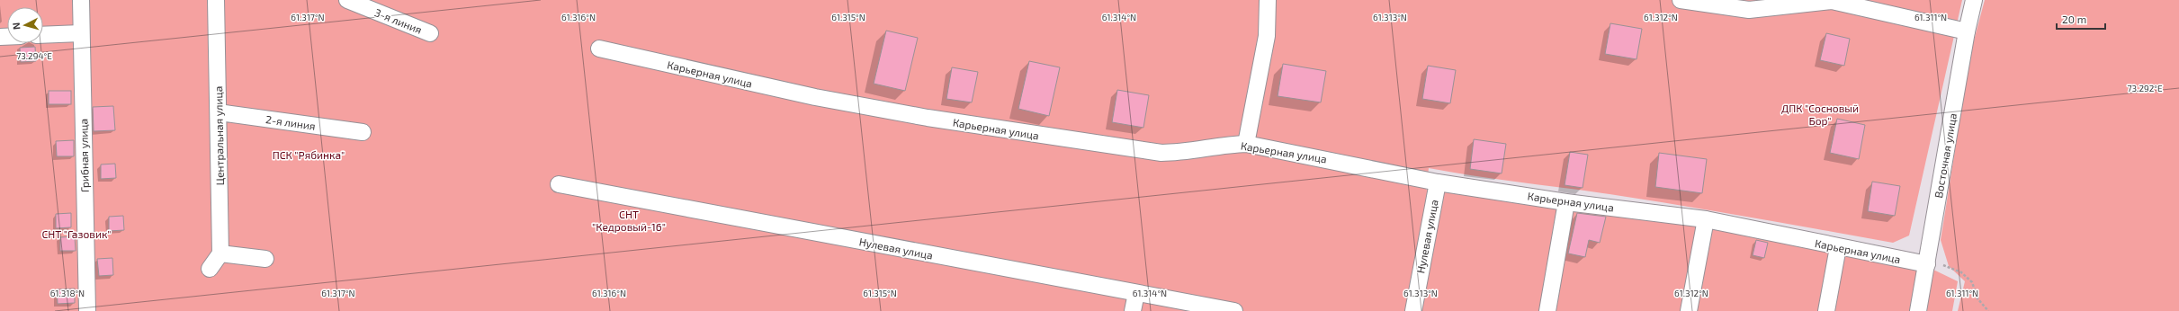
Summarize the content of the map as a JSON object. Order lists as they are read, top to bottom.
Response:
{
  "streets": {
    "street": [
      "3-я линия",
      "Карьерная улица",
      "2-я линия",
      "Центральная улица",
      "Грибная улица",
      "Восточная улица",
      "Нулевая улица"
    ]
  },
  "crossings": [
    ["Карьерная улица", "Восточная улица"],
    ["Карьерная улица", "Нулевая улица"],
    ["2-я линия", "Центральная улица"]
  ],
  "parks": [
    "ДПК \"Сосновый Бор\"",
    "ПСК \"Рябинка\"",
    "СНТ \"Кедровый-16\"",
    "СНТ \"Газовик\""
  ],
  "scale_bar": "20 m",
  "north": "left",
  "coordinates": [
    "61.317°N",
    "61.316°N",
    "61.315°N",
    "61.314°N",
    "61.313°N",
    "61.312°N",
    "61.311°N",
    "73.294°E",
    "73.292°E",
    "61.318°N"
  ]
}
